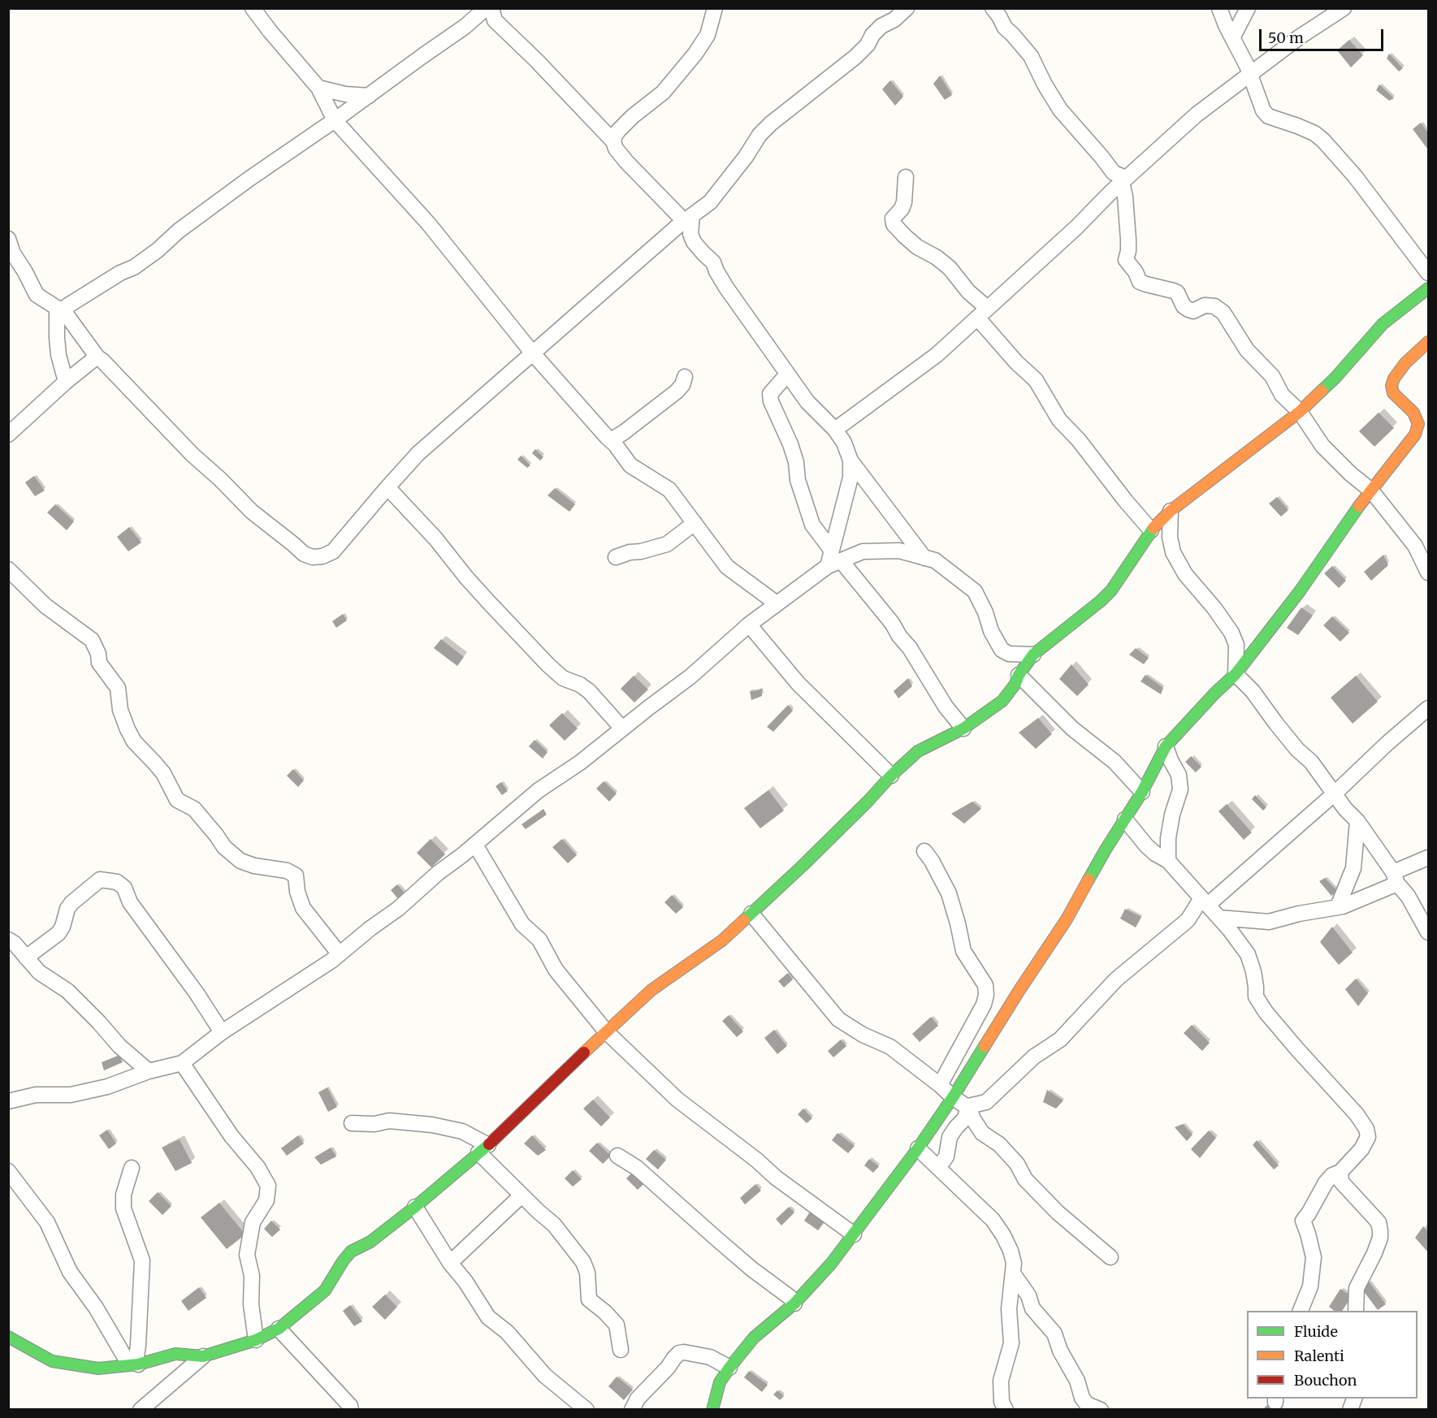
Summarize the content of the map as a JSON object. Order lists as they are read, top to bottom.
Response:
{
  "legend": ["Fluide", "Ralenti", "Bouchon"],
  "scale_bar": "50 m"
}
